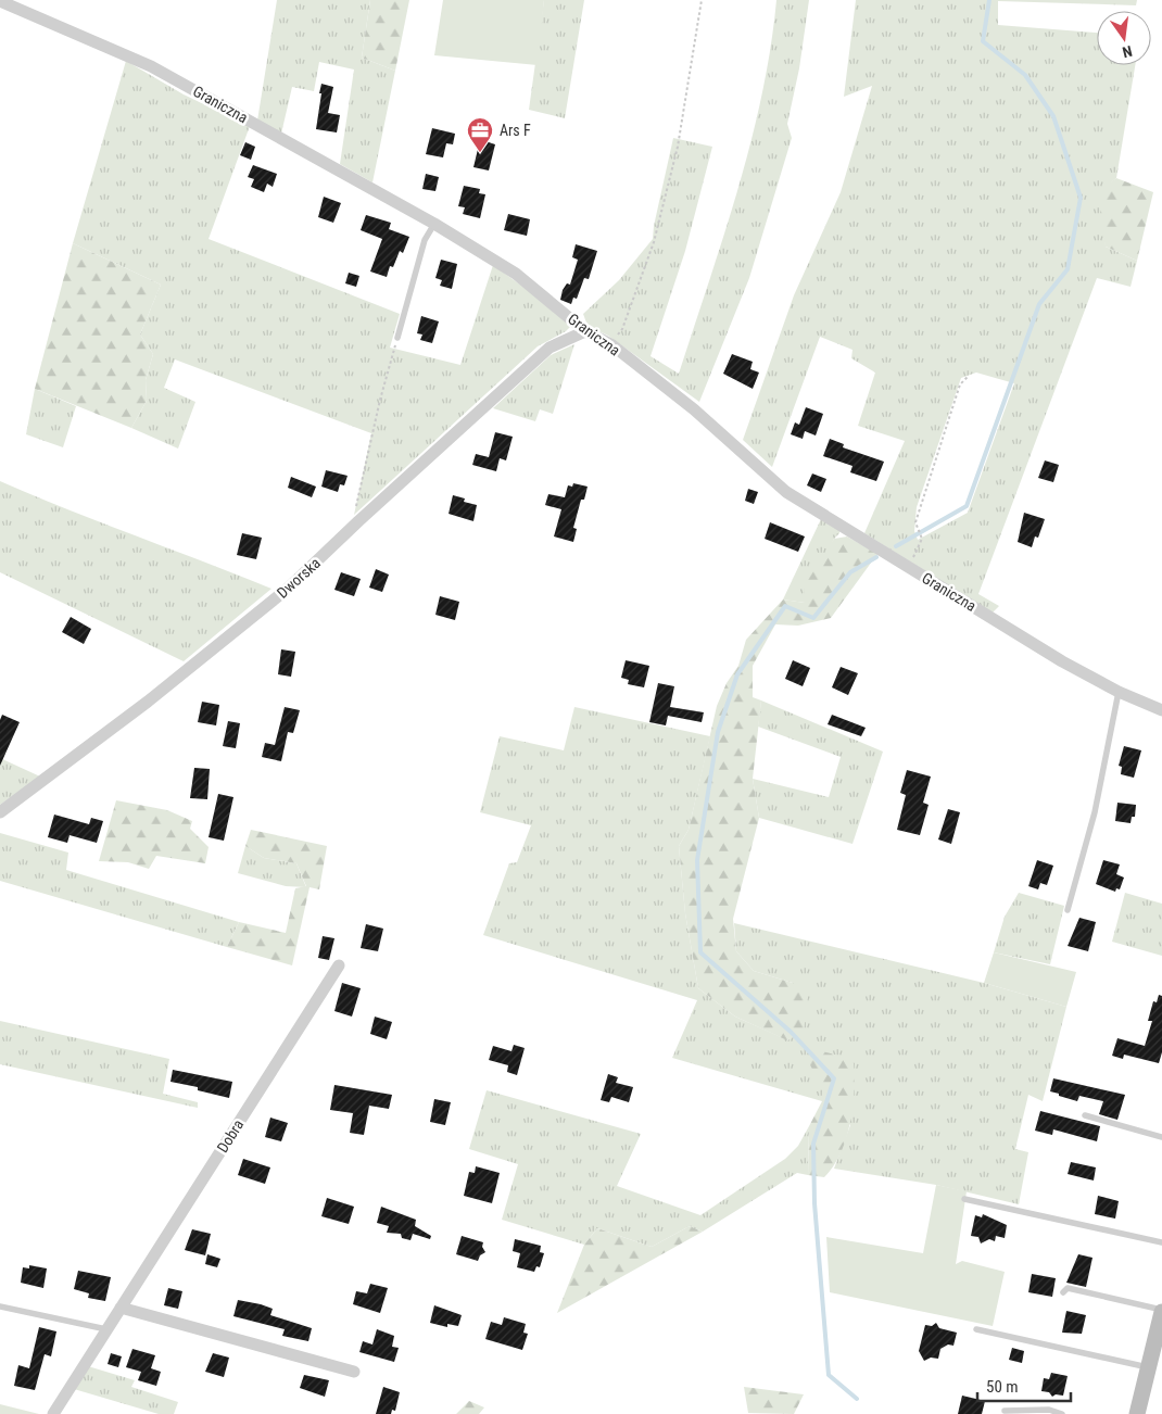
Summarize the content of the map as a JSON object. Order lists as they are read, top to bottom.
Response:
{
  "streets": {
    "street": ["Graniczna", "Dworska", "Dobra"]
  },
  "crossings": [
    ["Graniczna", "Dworska"]
  ],
  "places": {
    "office": ["Ars F"]
  },
  "scale_bar": "50 m",
  "north": "bottom"
}
